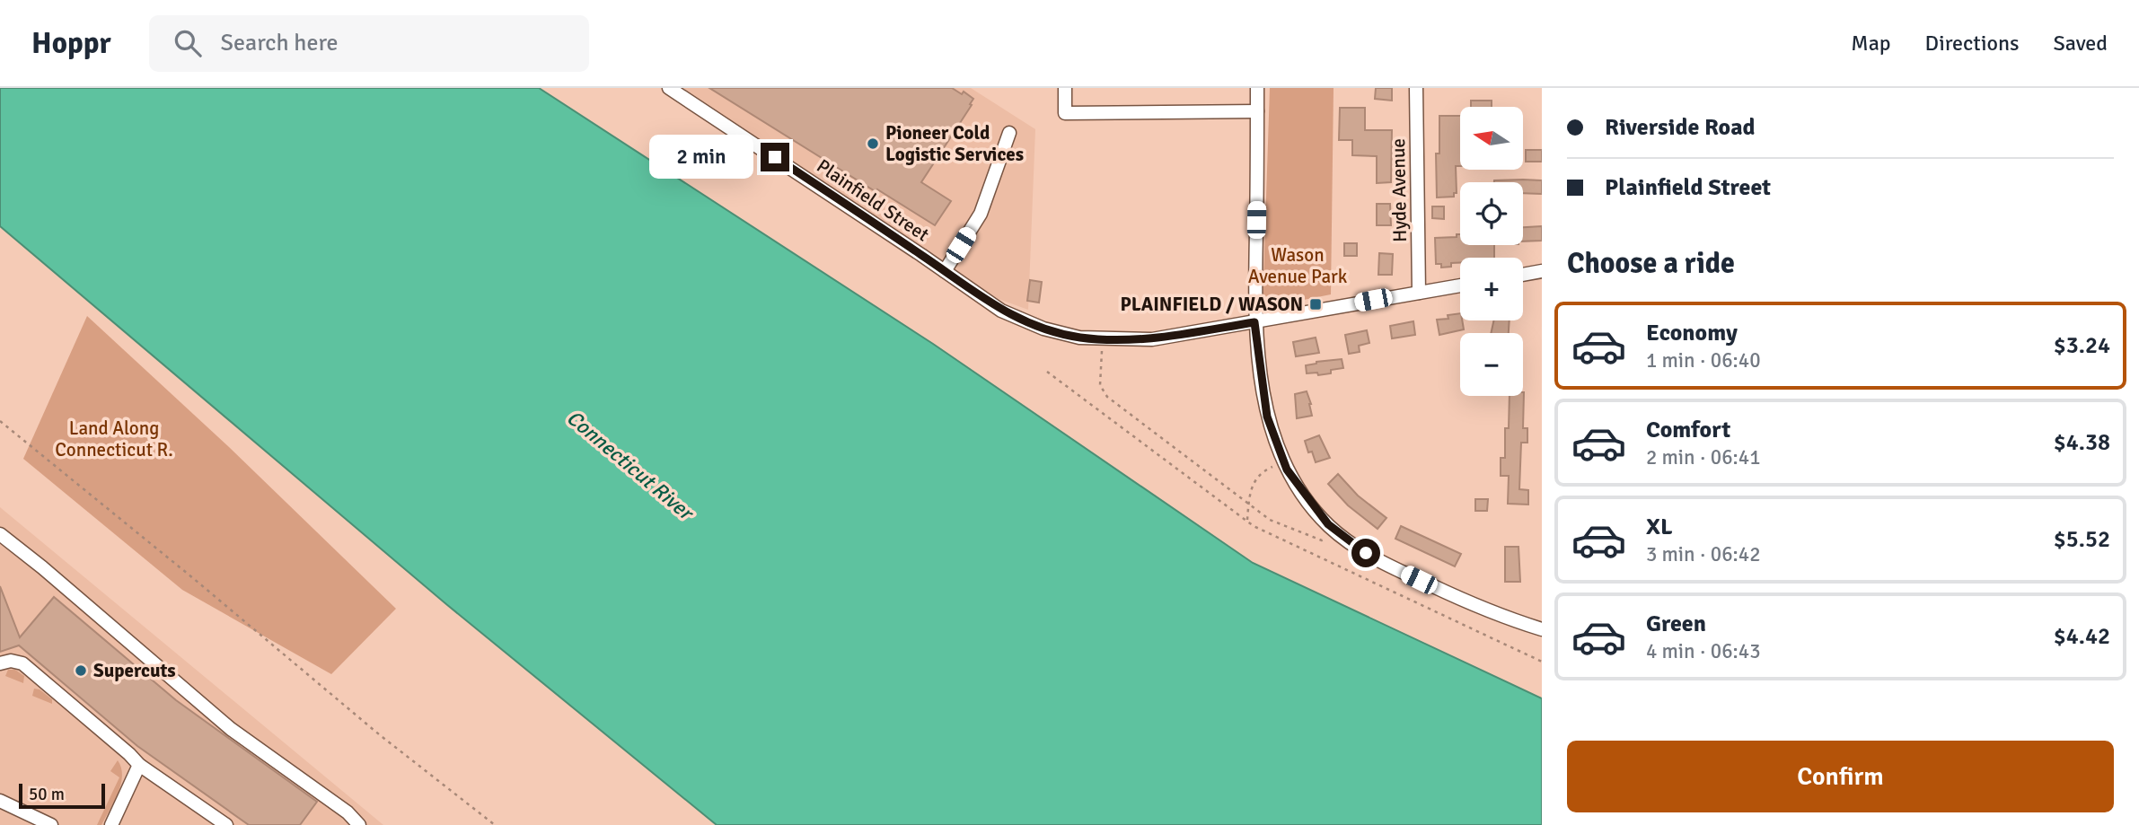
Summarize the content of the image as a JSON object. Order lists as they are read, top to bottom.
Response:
{
  "streets": {
    "street": ["Hyde Avenue", "Plainfield Street"]
  },
  "crossings": [
    ["Hyde Avenue", "Plainfield Street"]
  ],
  "water": ["Connecticut River"],
  "parks": ["Wason Avenue Park", "Land Along Connecticut R."],
  "places": {
    "other": ["Pioneer Cold Logistic Services", "Supercuts"],
    "transit": ["PLAINFIELD / WASON"]
  },
  "scale_bar": "50 m",
  "north": "left",
  "page": {
    "header": "Hoppr",
    "search": "Search here",
    "nav": ["Map", "Directions", "Saved"],
    "banner": ["Riverside Road", "Plainfield Street"],
    "map_buttons": ["+", "−"],
    "bubble": "2 min",
    "heading": "Choose a ride",
    "list": [
      {
        "name": "Economy",
        "note": "1 min · 06:40",
        "value": "$3.24"
      },
      {
        "name": "Comfort",
        "note": "2 min · 06:41",
        "value": "$4.38"
      },
      {
        "name": "XL",
        "note": "3 min · 06:42",
        "value": "$5.52"
      },
      {
        "name": "Green",
        "note": "4 min · 06:43",
        "value": "$4.42"
      }
    ],
    "buttons": "Confirm",
    "scale": "50 m"
  }
}
